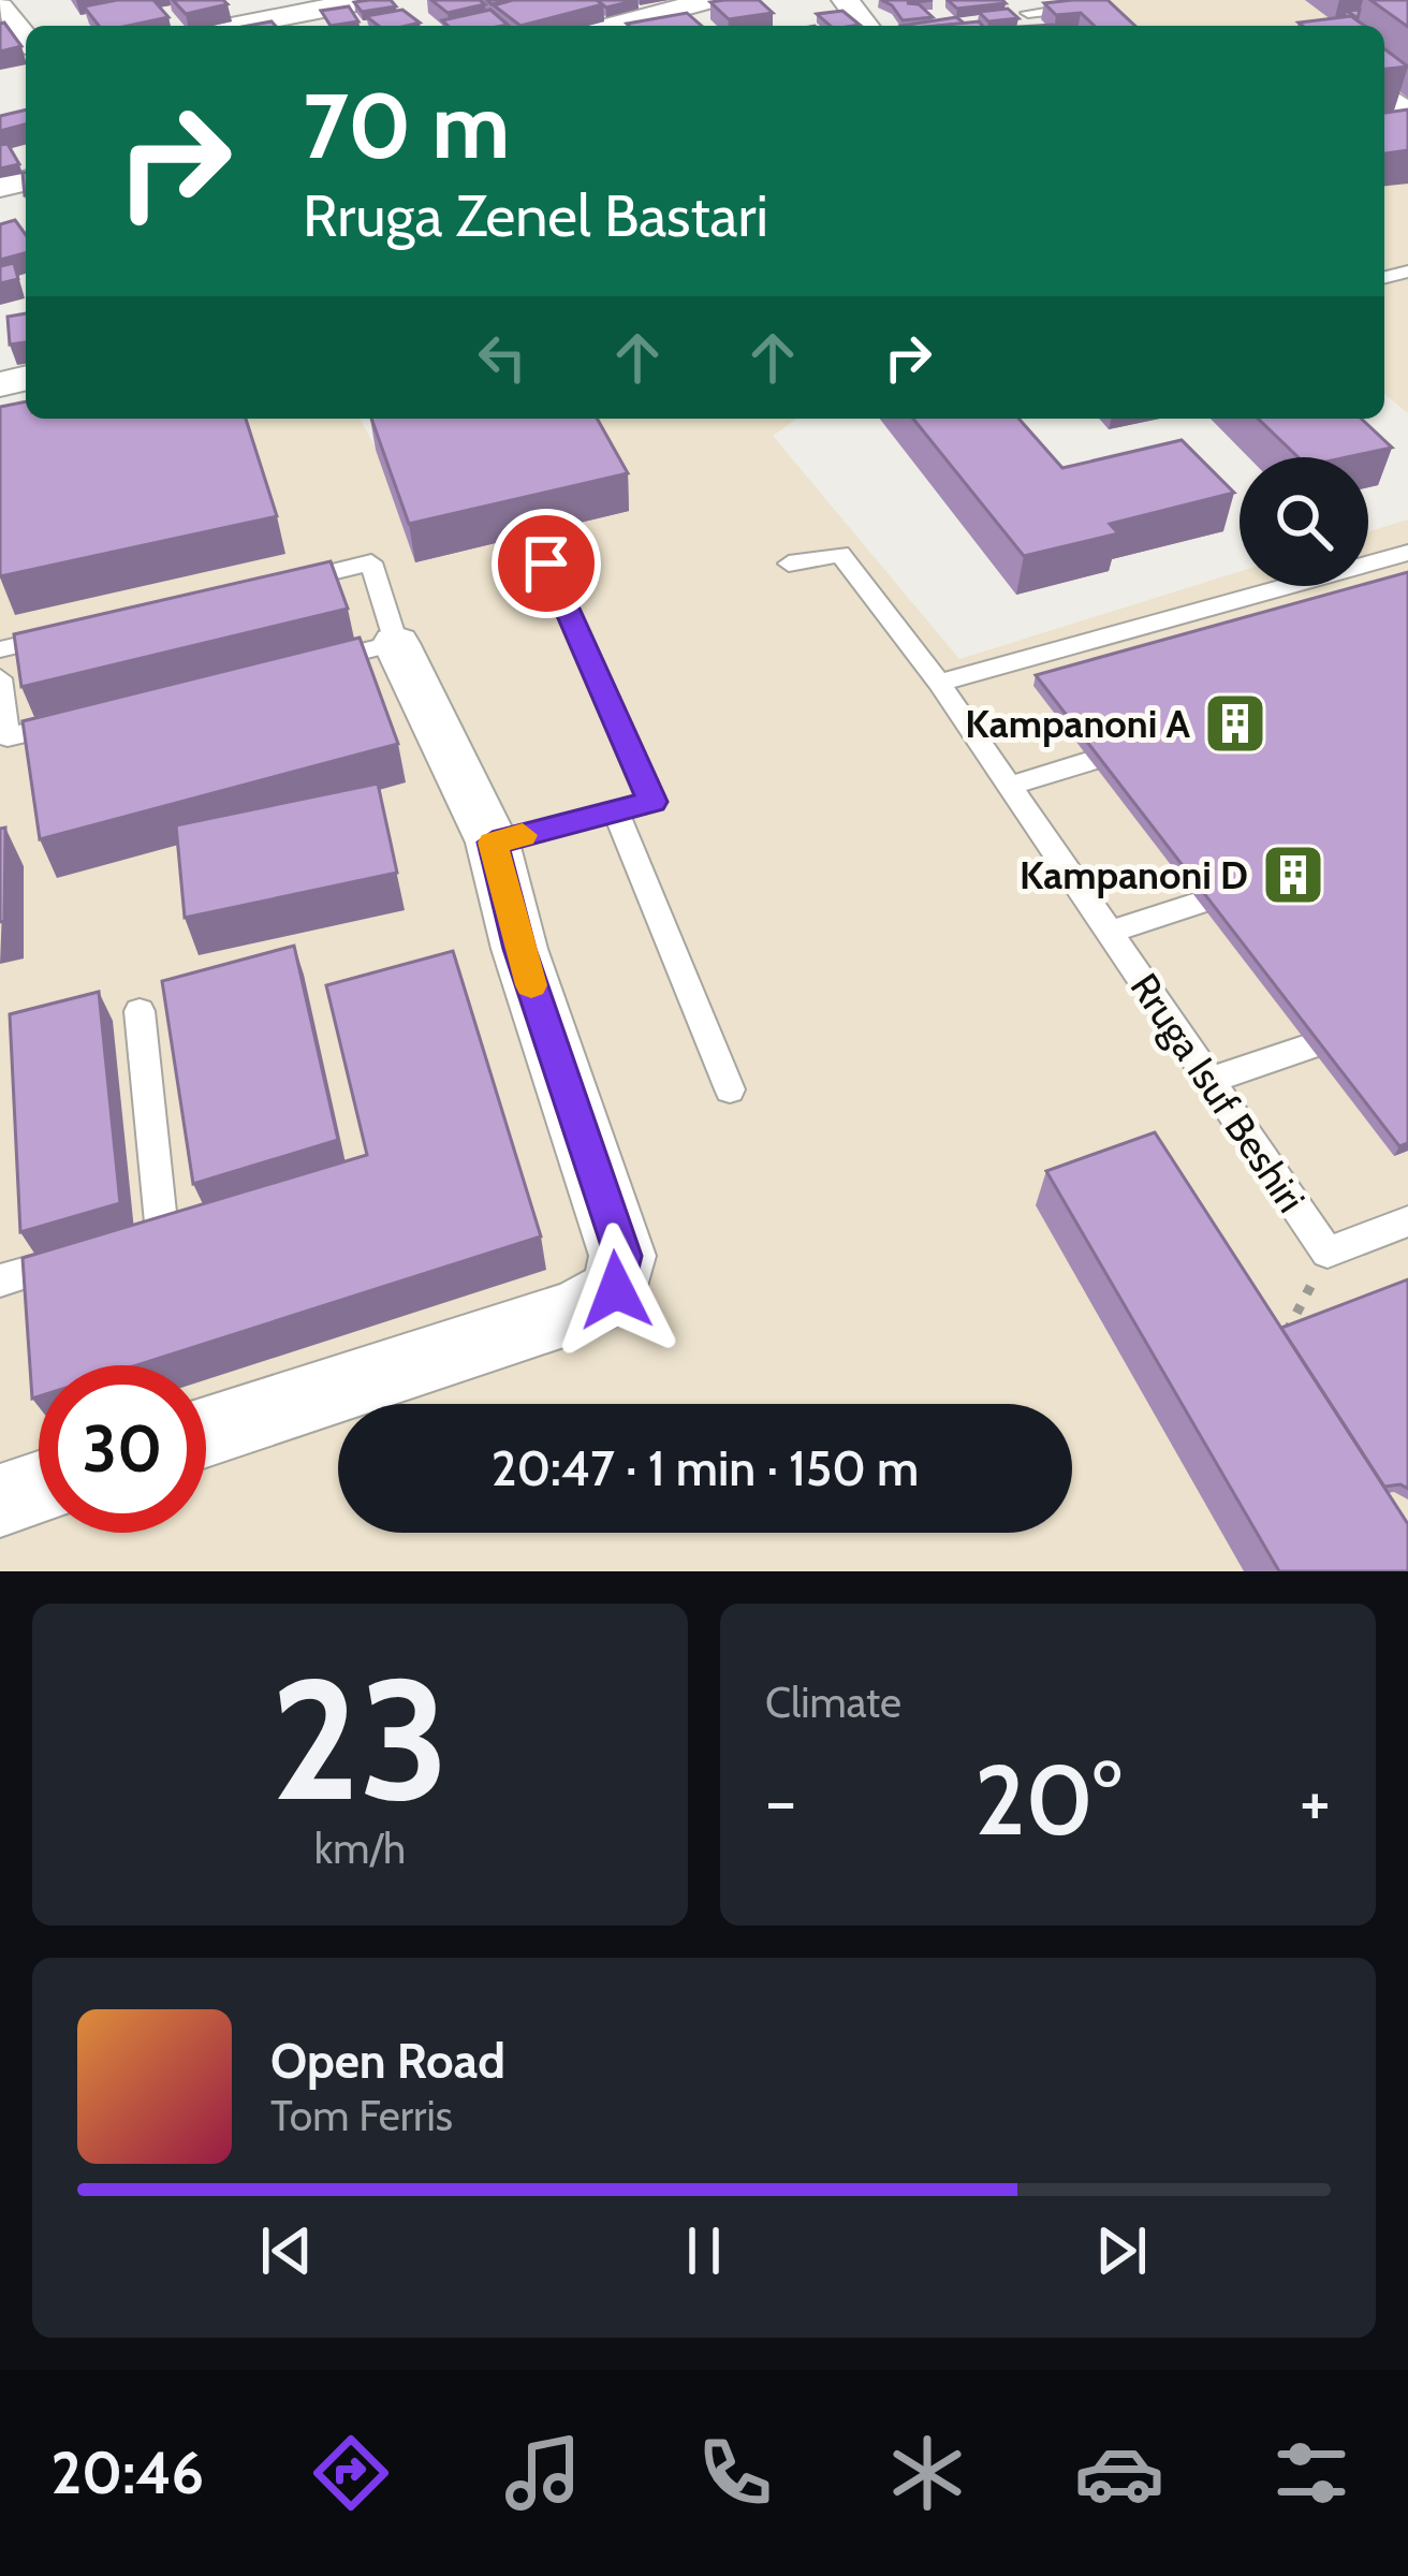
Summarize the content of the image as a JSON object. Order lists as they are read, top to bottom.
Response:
{
  "streets": {
    "lane": ["Rruga Isuf Beshiri"]
  },
  "places": {
    "building": ["Kampanoni A", "Kampanoni D"]
  },
  "page": {
    "turn": ["70 m", "Rruga Zenel Bastari"],
    "limit": "30",
    "trip": "20:47 · 1 min · 150 m",
    "tile": [
      ["23", "km/h"],
      "Climate"
    ],
    "heat": ["−", "20°", "+"],
    "song": ["Open Road", "Tom Ferris"],
    "tabs": "20:46"
  }
}
